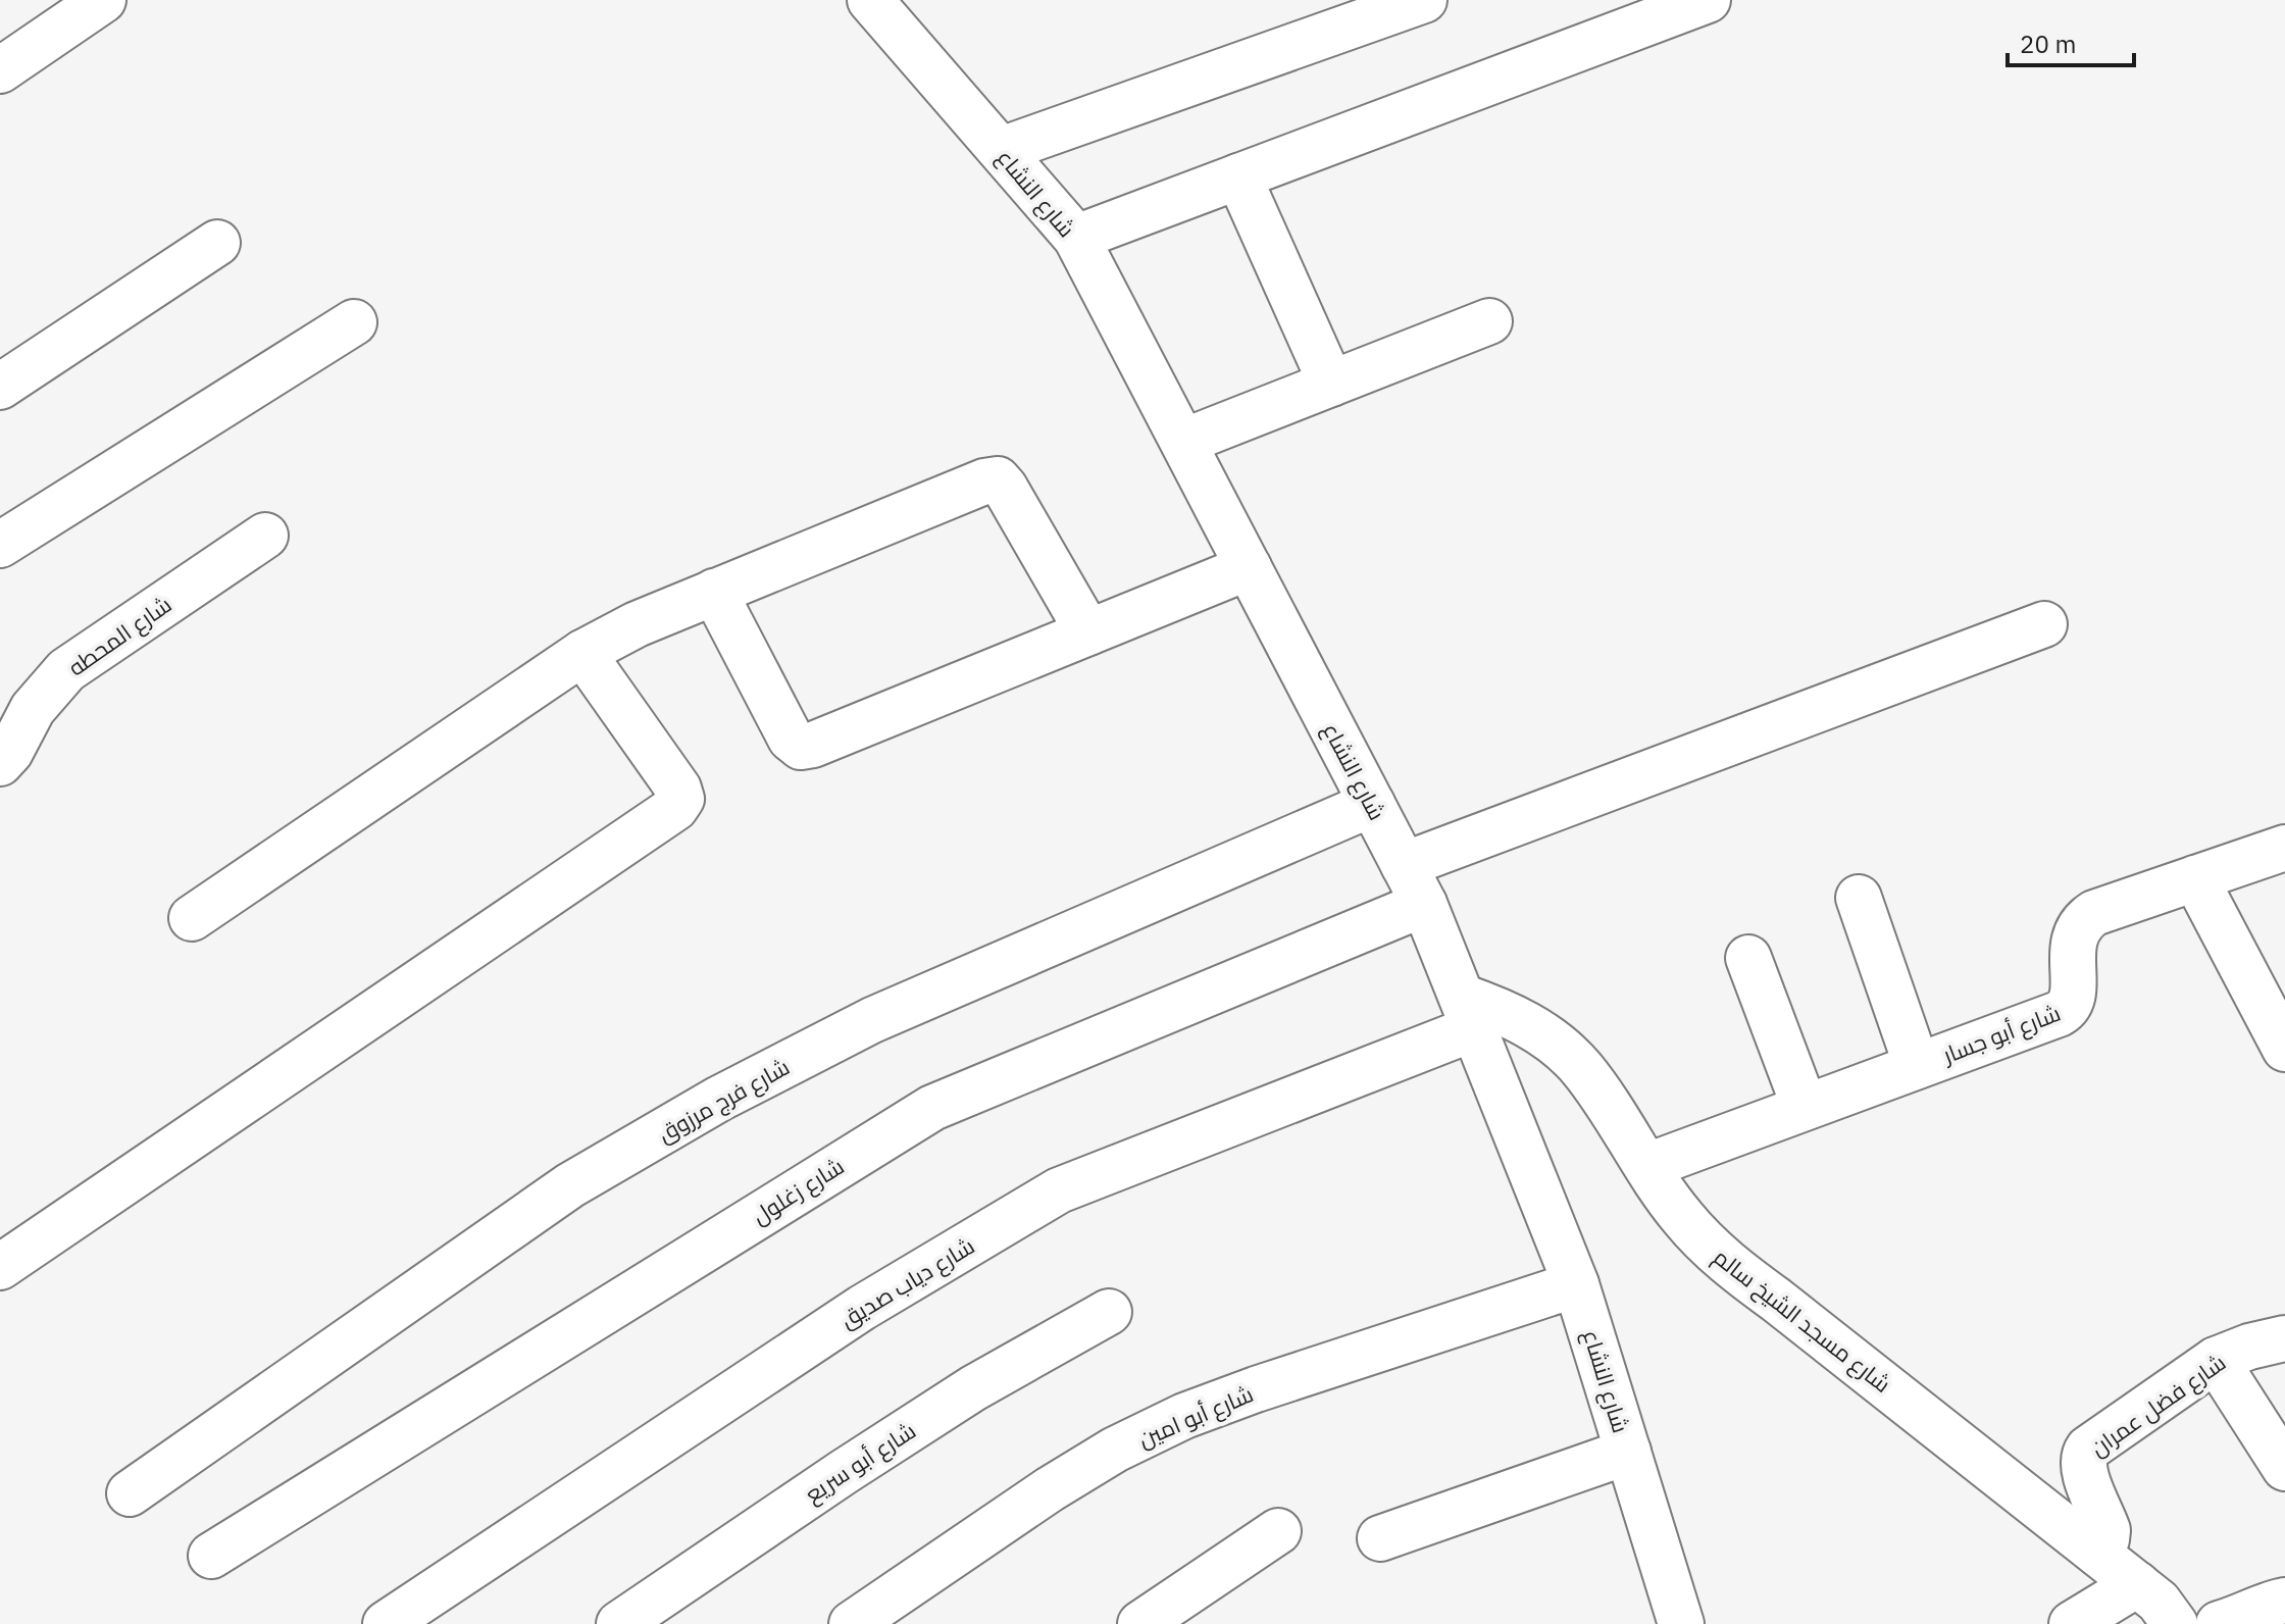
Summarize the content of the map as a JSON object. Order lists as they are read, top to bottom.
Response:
{
  "streets": {
    "street": [
      "شارع النشاع",
      "شارع المحطه",
      "شارع أبو جسار",
      "شارع فرج مرزوق",
      "شارع زغلول",
      "شارع دياب صديق",
      "شارع مسجد الشيخ سالم",
      "شارع فضل عمران",
      "شارع أبو امين",
      "شارع أبو سريع"
    ]
  },
  "crossings": [
    ["شارع النشاع", "شارع فرج مرزوق"],
    ["شارع النشاع", "شارع زغلول"],
    ["شارع النشاع", "شارع دياب صديق"],
    ["شارع النشاع", "شارع مسجد الشيخ سالم"],
    ["شارع النشاع", "شارع أبو امين"],
    ["شارع أبو جسار", "شارع مسجد الشيخ سالم"],
    ["شارع دياب صديق", "شارع مسجد الشيخ سالم"],
    ["شارع مسجد الشيخ سالم", "شارع فضل عمران"]
  ],
  "scale_bar": "20 m"
}
